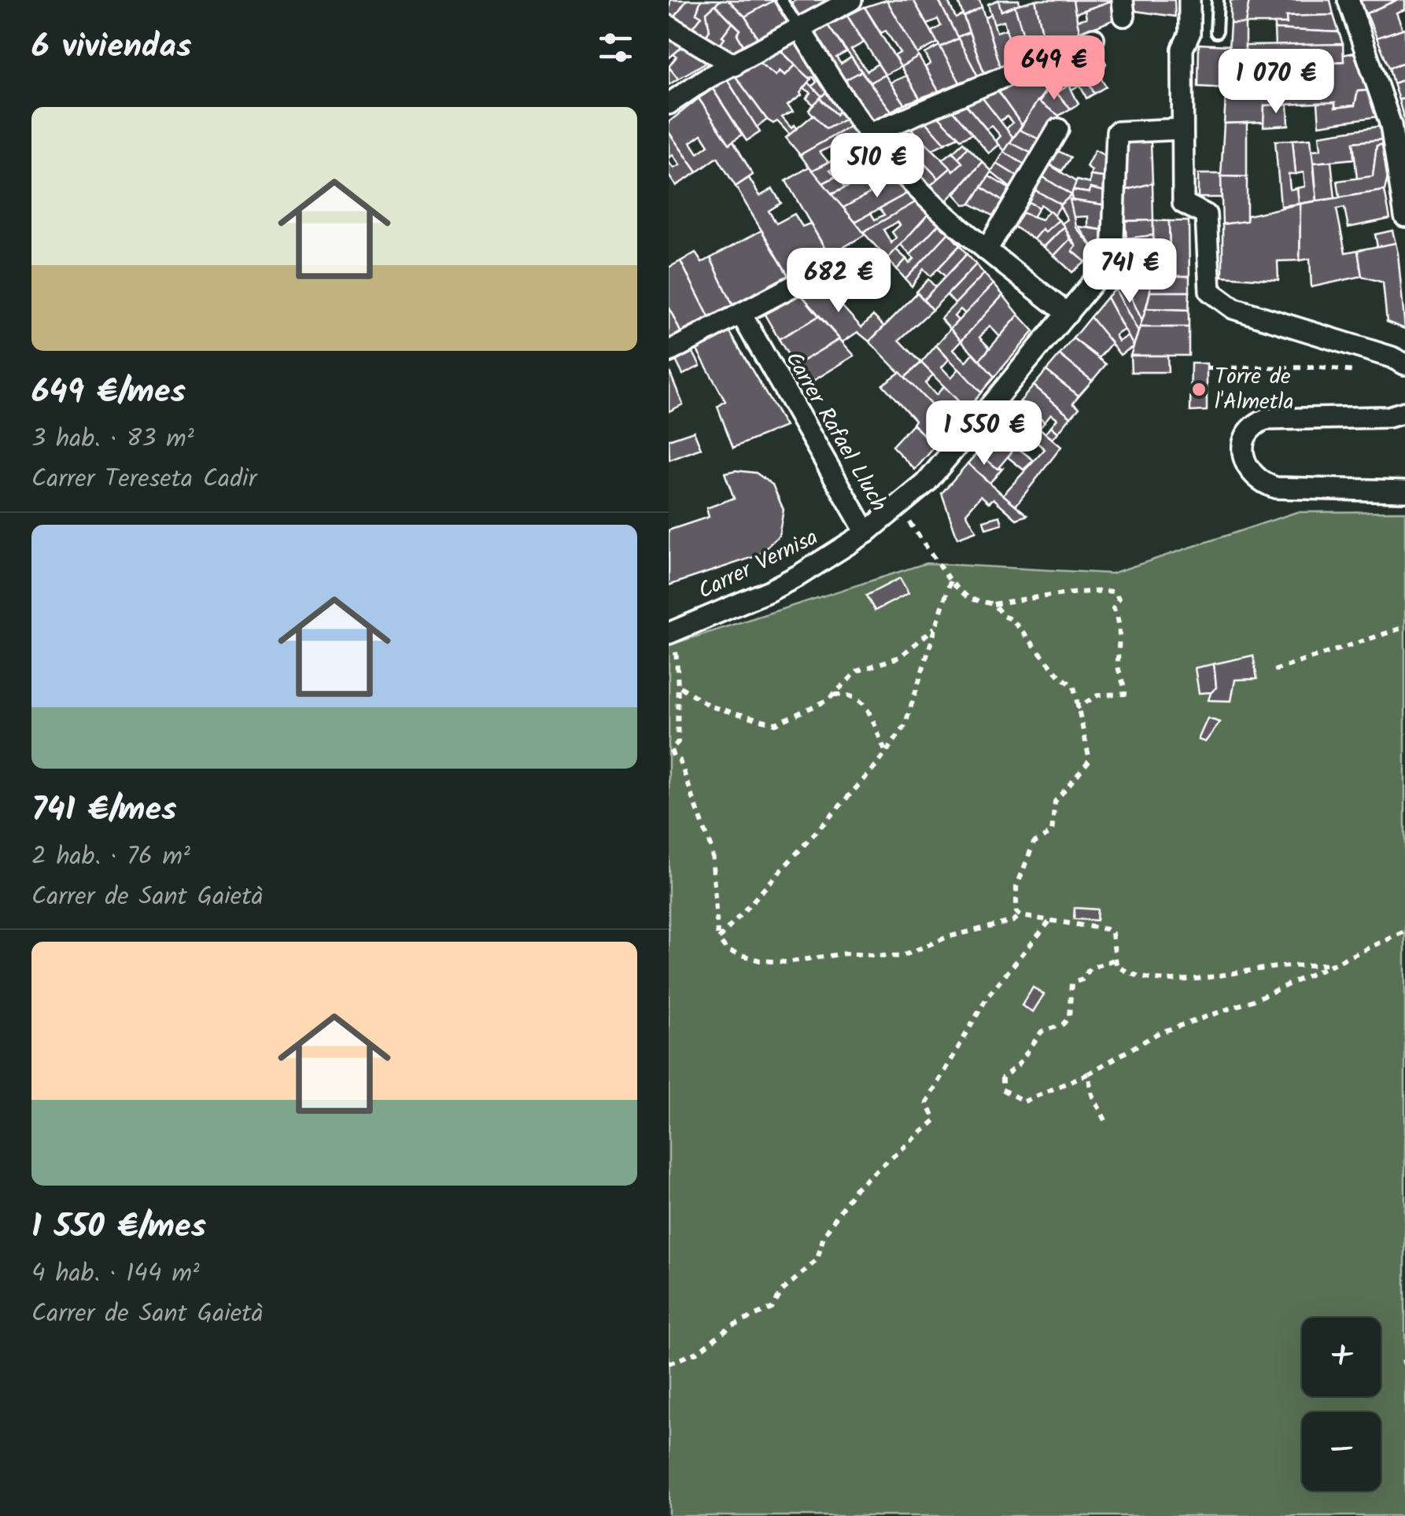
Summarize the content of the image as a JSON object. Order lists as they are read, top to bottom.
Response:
{
  "streets": {
    "street": ["Carrer Rafael Lluch", "Carrer Vernisa"]
  },
  "crossings": [
    ["Carrer Rafael Lluch", "Carrer Vernisa"]
  ],
  "places": ["Torre de l'Almetla"],
  "page": {
    "heading": "6 viviendas",
    "price": [
      "649 €",
      "1 070 €",
      "510 €",
      "741 €",
      "682 €",
      "1 550 €"
    ],
    "list": [
      {
        "name": "649 €/mes",
        "note": "3 hab. · 83 m² · Carrer Tereseta Cadir"
      },
      {
        "name": "741 €/mes",
        "note": "2 hab. · 76 m² · Carrer de Sant Gaietà"
      },
      {
        "name": "1 550 €/mes",
        "note": "4 hab. · 144 m² · Carrer de Sant Gaietà"
      }
    ],
    "map_buttons": ["+", "−"]
  }
}
